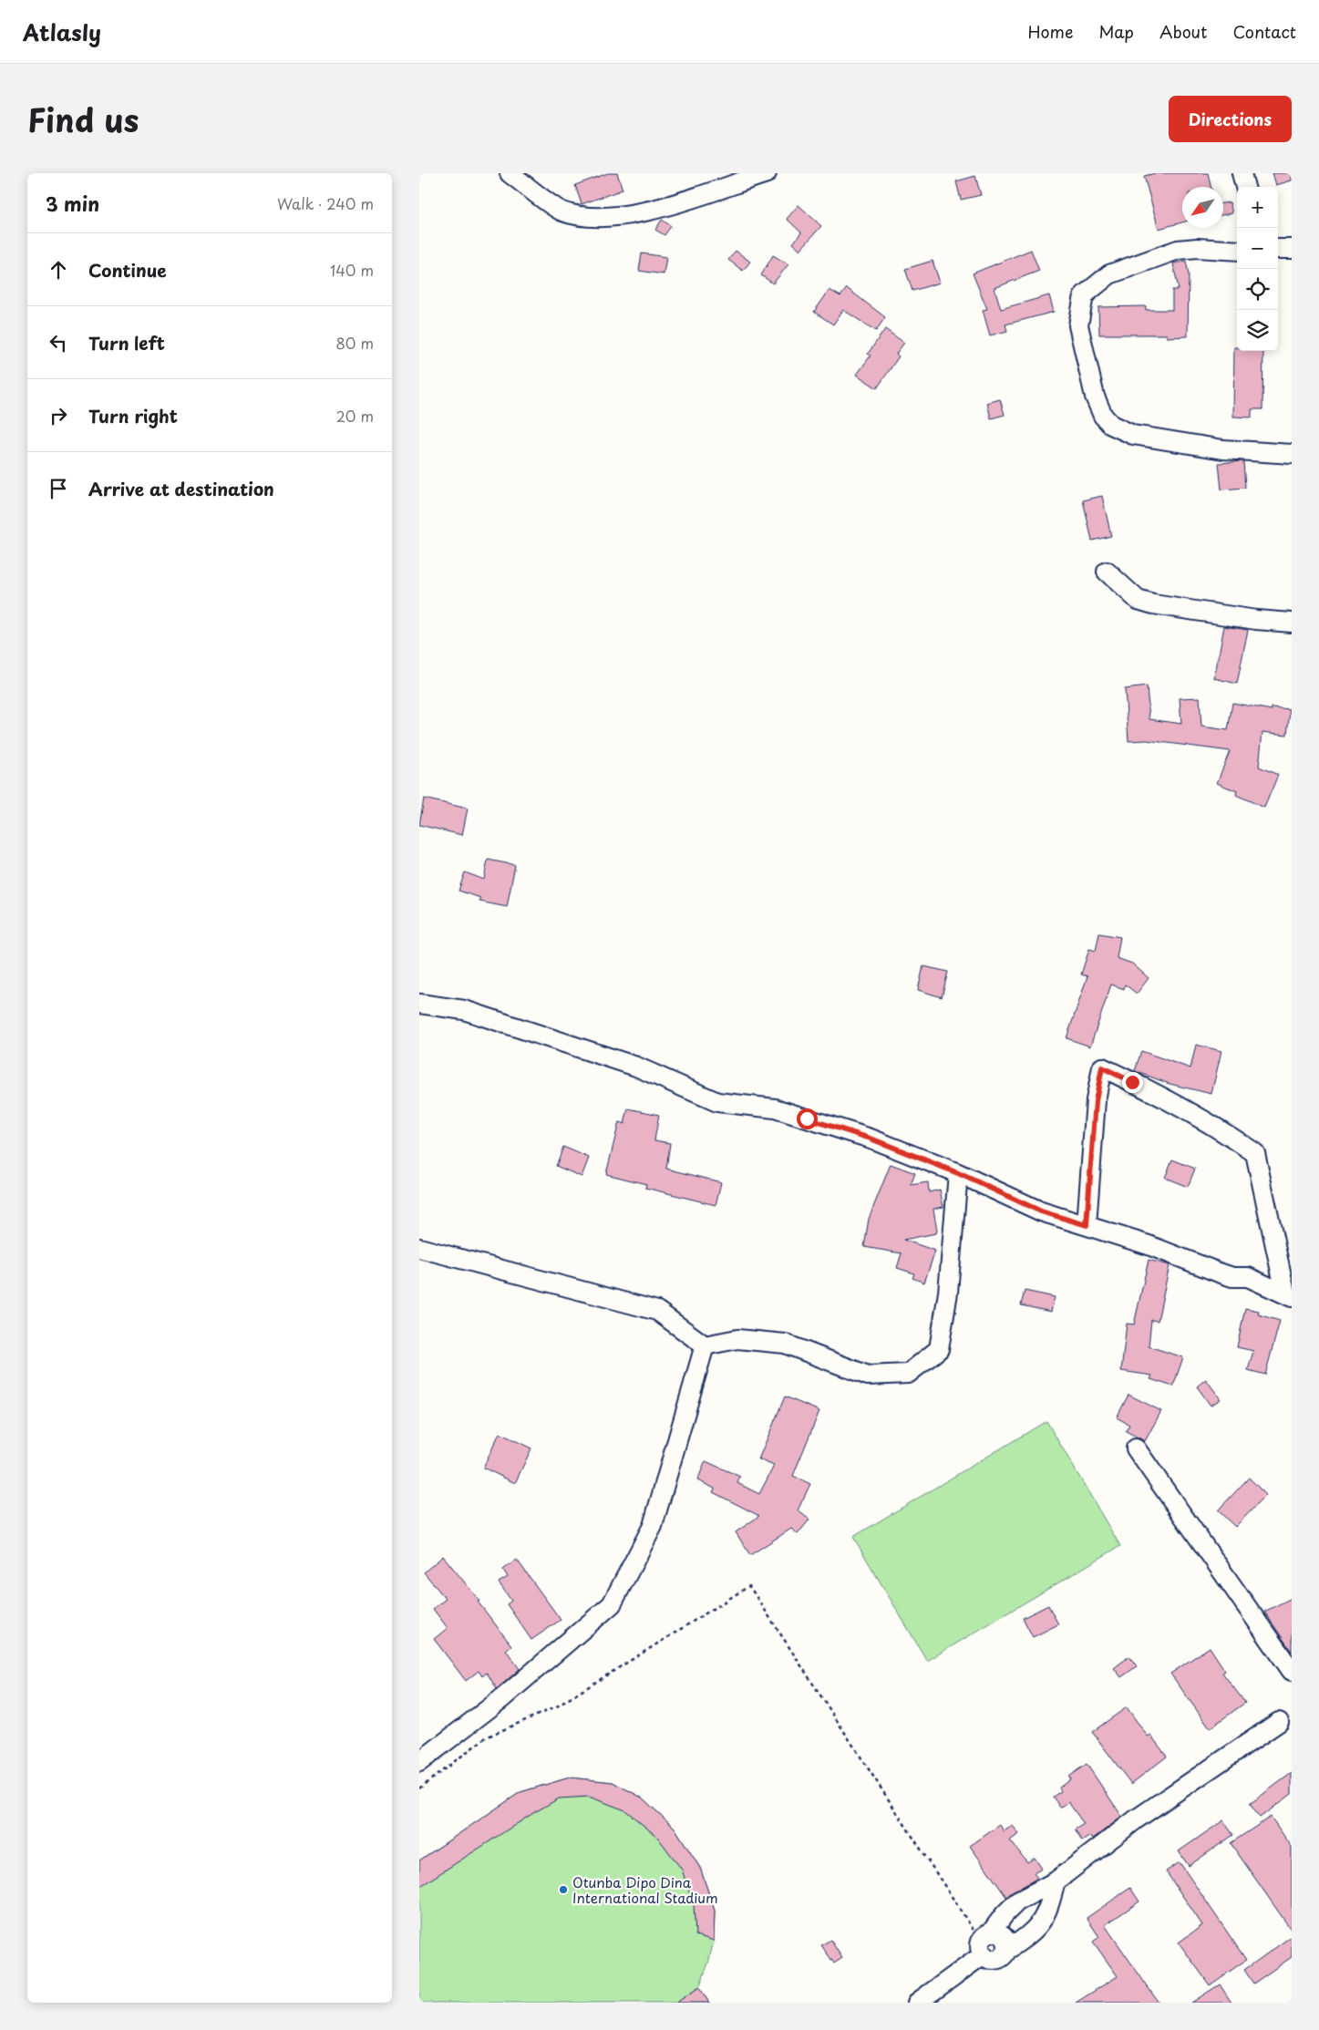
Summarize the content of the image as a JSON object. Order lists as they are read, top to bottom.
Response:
{
  "places": ["Otunba Dipo Dina International Stadium"],
  "north": "bottom left",
  "page": {
    "header": "Atlasly",
    "nav": [
      "Home",
      "Map",
      "About",
      "Contact"
    ],
    "title": "Find us",
    "buttons": "Directions",
    "heading": ["3 min", "Walk · 240 m"],
    "map_buttons": ["+", "−"],
    "list": [
      ["Continue", "140 m"],
      ["Turn left", "80 m"],
      ["Turn right", "20 m"],
      "Arrive at destination"
    ]
  }
}
